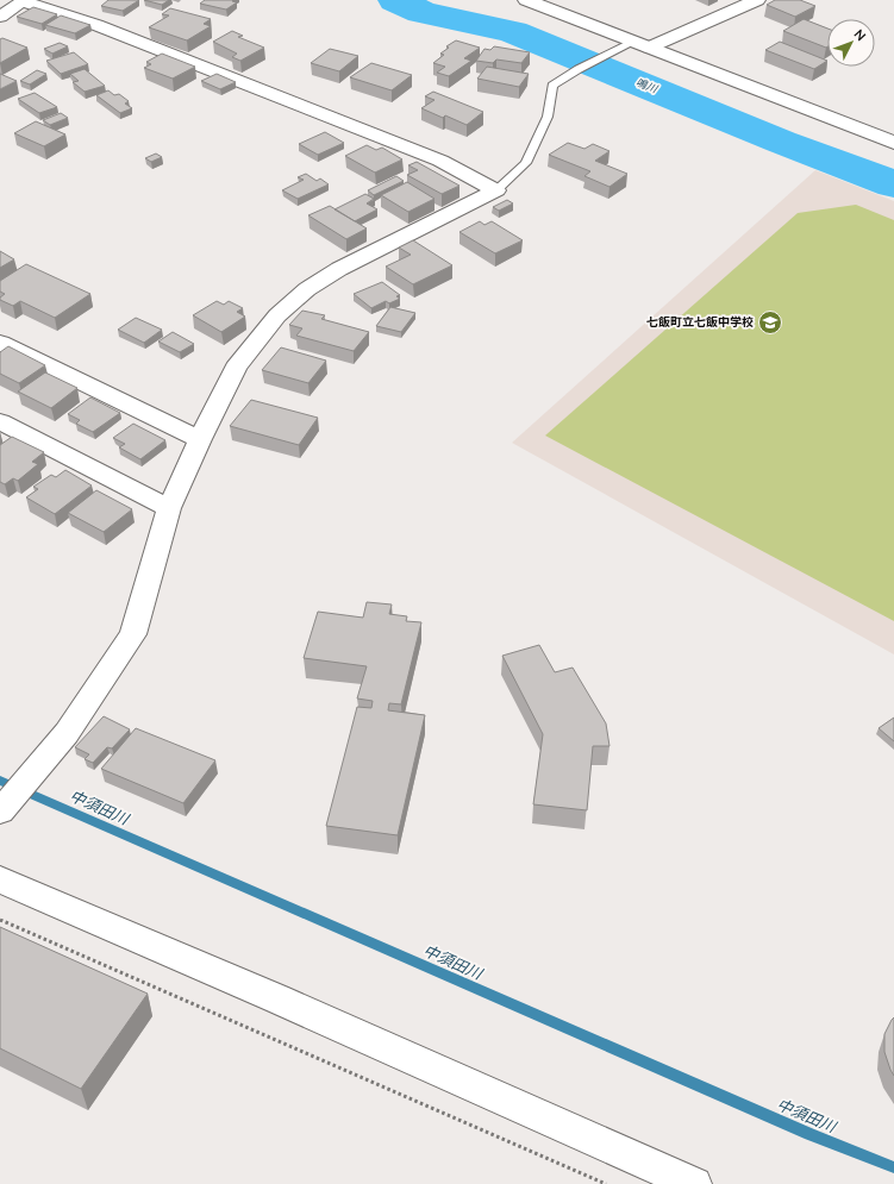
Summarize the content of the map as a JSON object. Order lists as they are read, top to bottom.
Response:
{
  "water": ["鳴川", "中須田川"],
  "places": {
    "school or university": ["七飯町立七飯中学校"]
  },
  "north": "top right"
}
